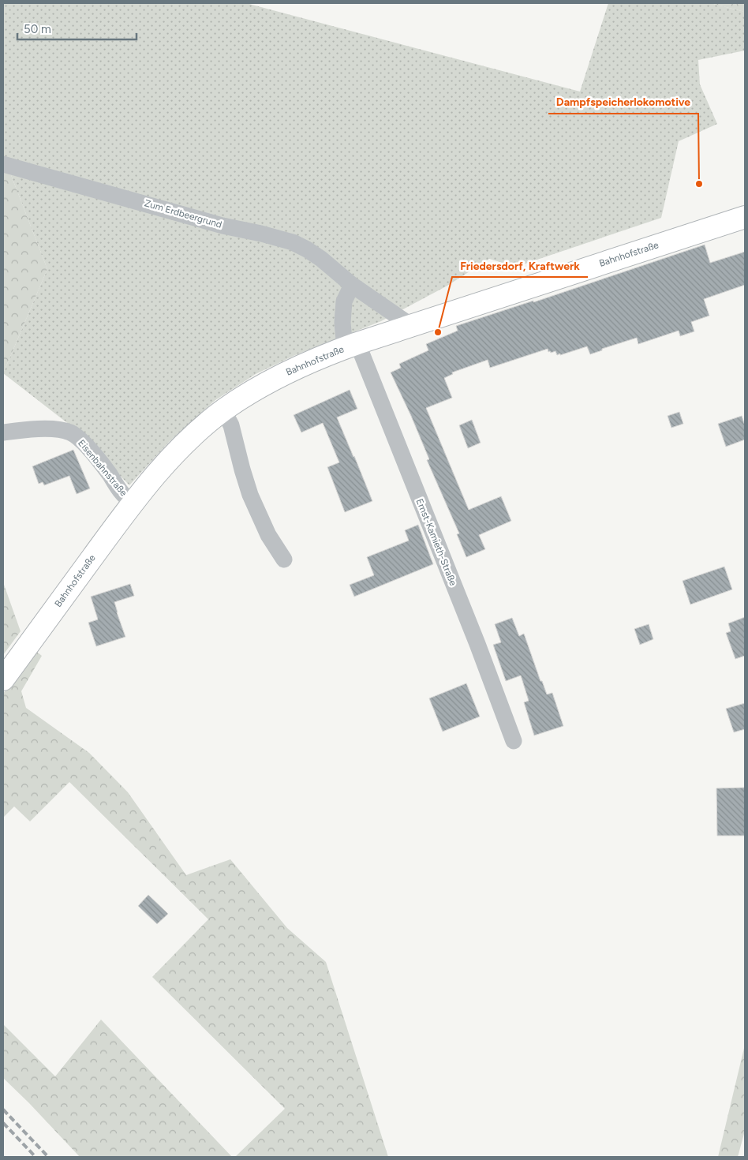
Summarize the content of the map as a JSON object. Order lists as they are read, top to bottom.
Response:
{
  "streets": {
    "main road": ["Bahnhofstraße"],
    "street": ["Zum Erdbeergrund", "Eisenbahnstraße", "Ernst-Kamieth-Straße"]
  },
  "crossings": [
    ["Zum Erdbeergrund", "Bahnhofstraße"],
    ["Bahnhofstraße", "Eisenbahnstraße"],
    ["Bahnhofstraße", "Ernst-Kamieth-Straße"]
  ],
  "places": ["Dampfspeicherlokomotive", "Friedersdorf, Kraftwerk"],
  "scale_bar": "50 m"
}
